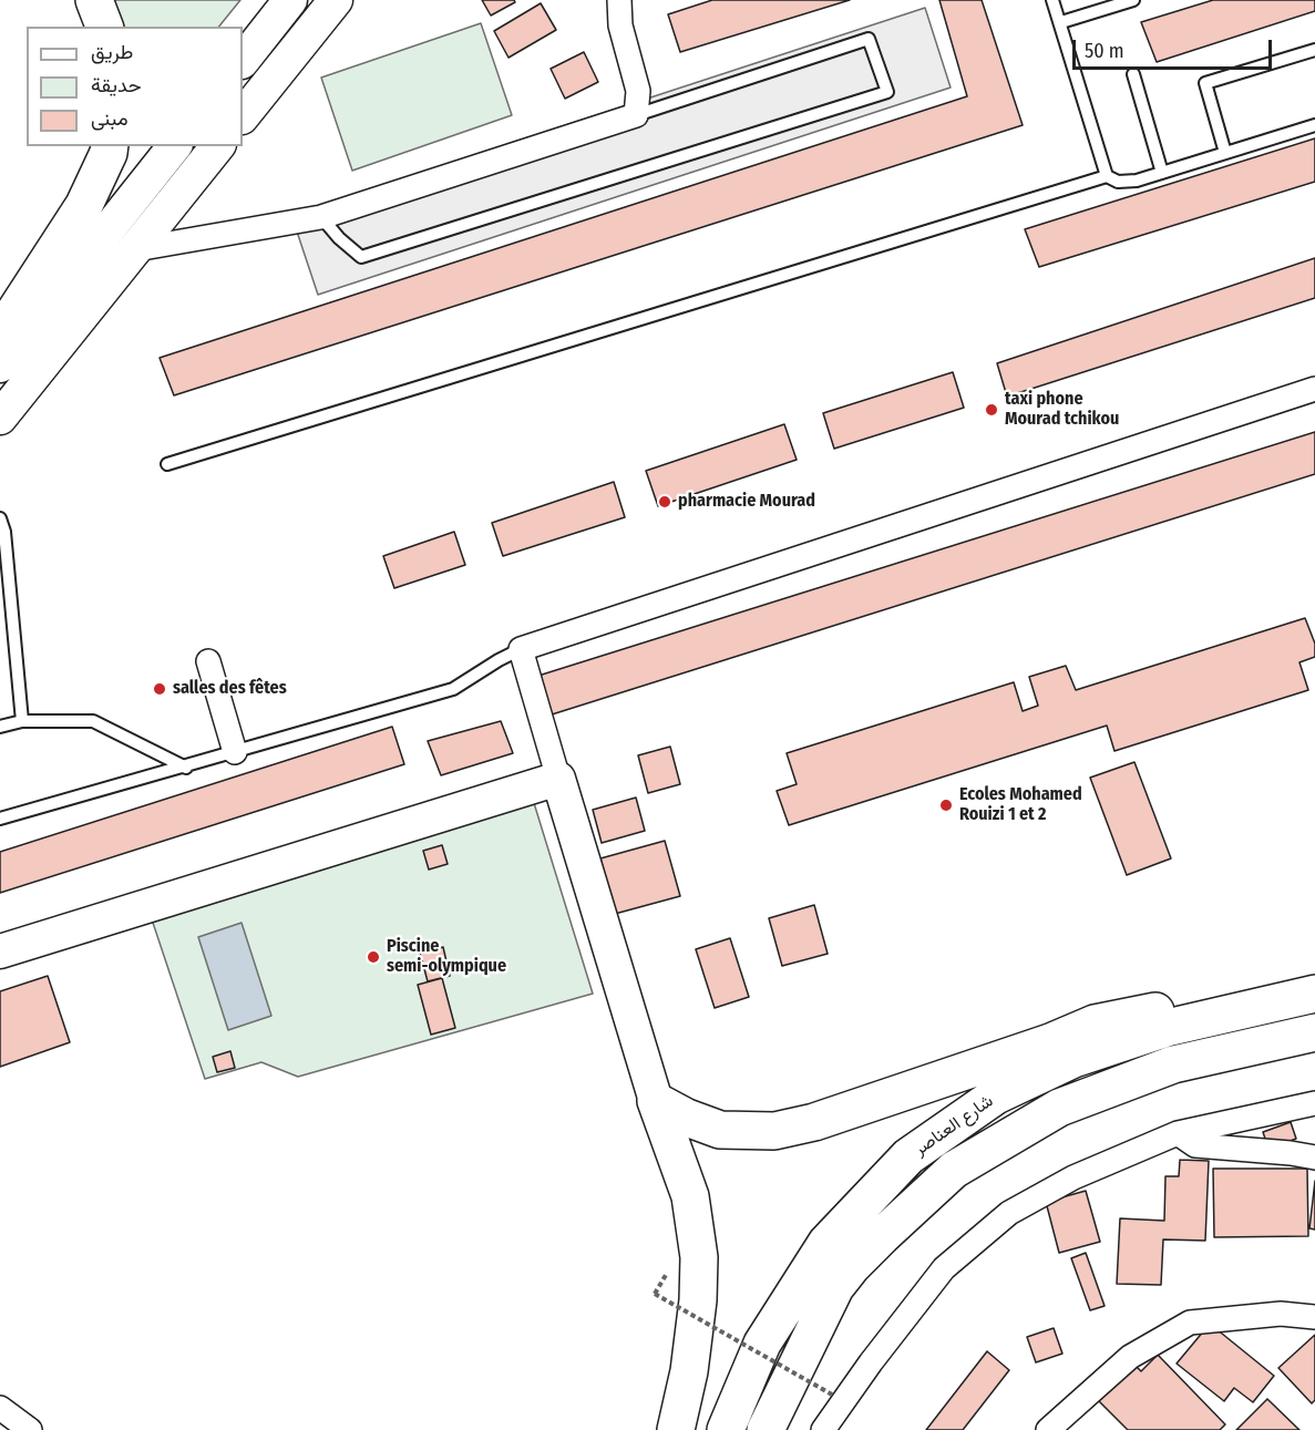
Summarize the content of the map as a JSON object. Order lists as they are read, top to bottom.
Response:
{
  "streets": {
    "highway": ["شارع العناصر"]
  },
  "places": [
    "taxi phone Mourad tchikou",
    "pharmacie Mourad",
    "salles des fêtes",
    "Ecoles Mohamed Rouizi 1 et 2",
    "Piscine semi-olympique"
  ],
  "legend": ["طريق", "حديقة", "مبنى"],
  "scale_bar": "50 m"
}
